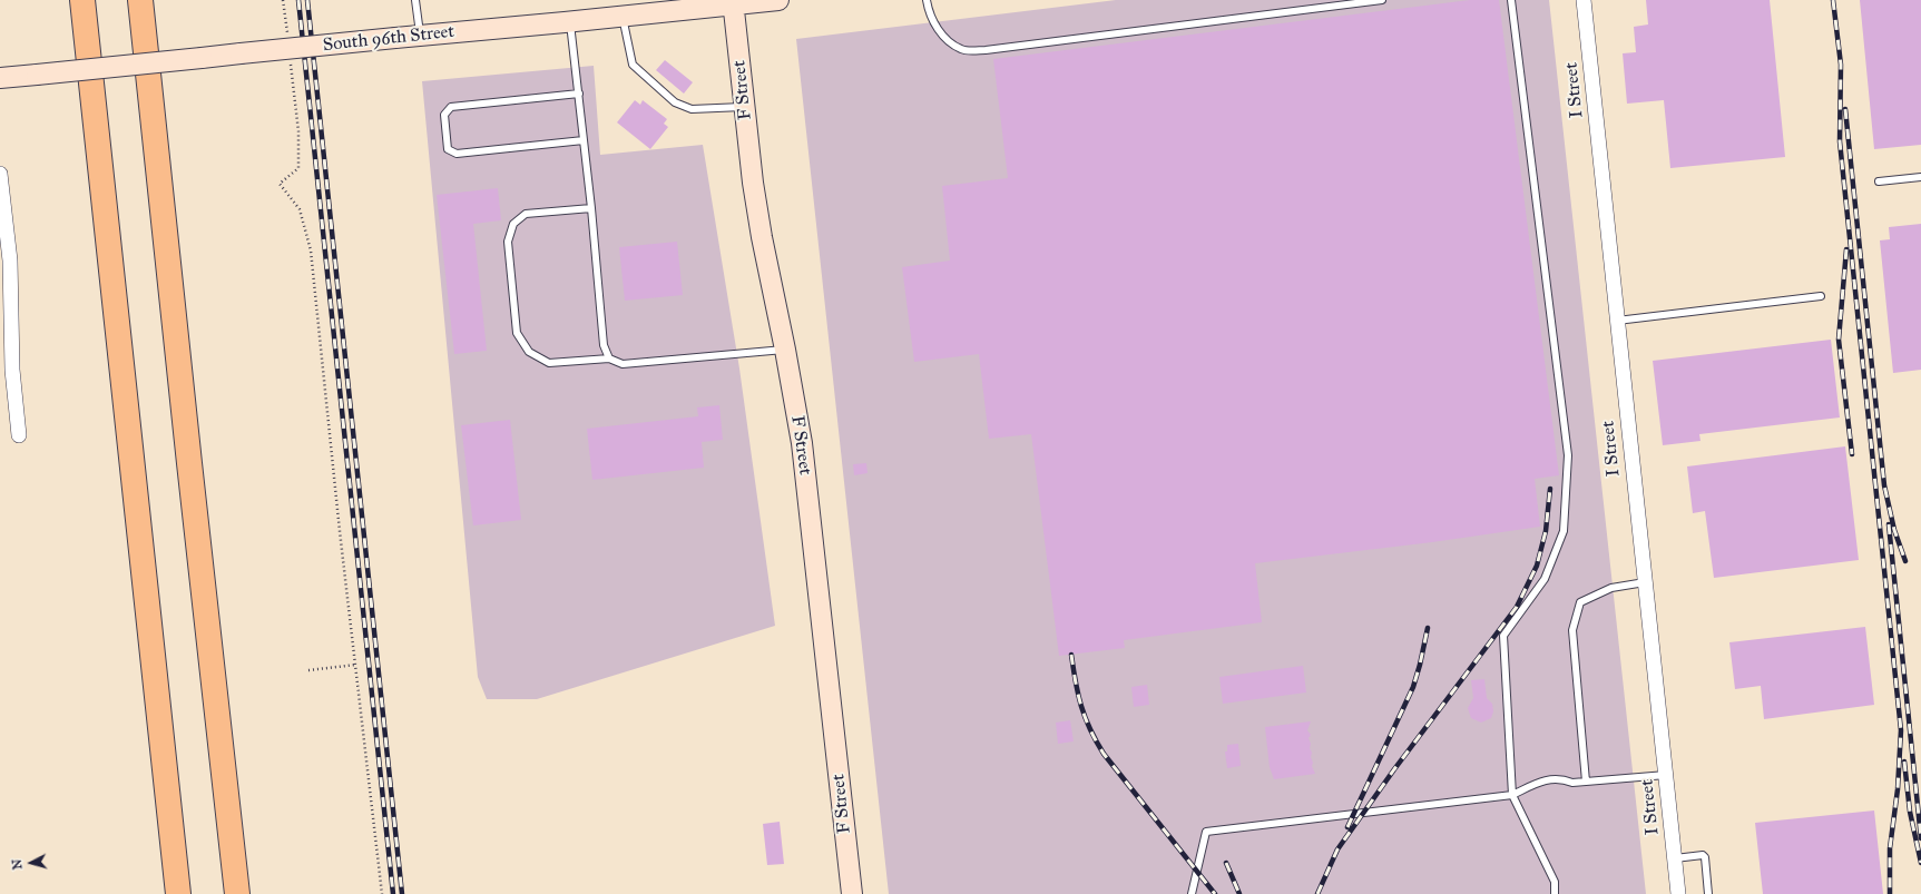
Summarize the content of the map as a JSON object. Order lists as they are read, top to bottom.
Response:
{
  "streets": {
    "street": ["South 96th Street", "F Street", "I Street"]
  },
  "crossings": [
    ["South 96th Street", "F Street"]
  ],
  "north": "left"
}
